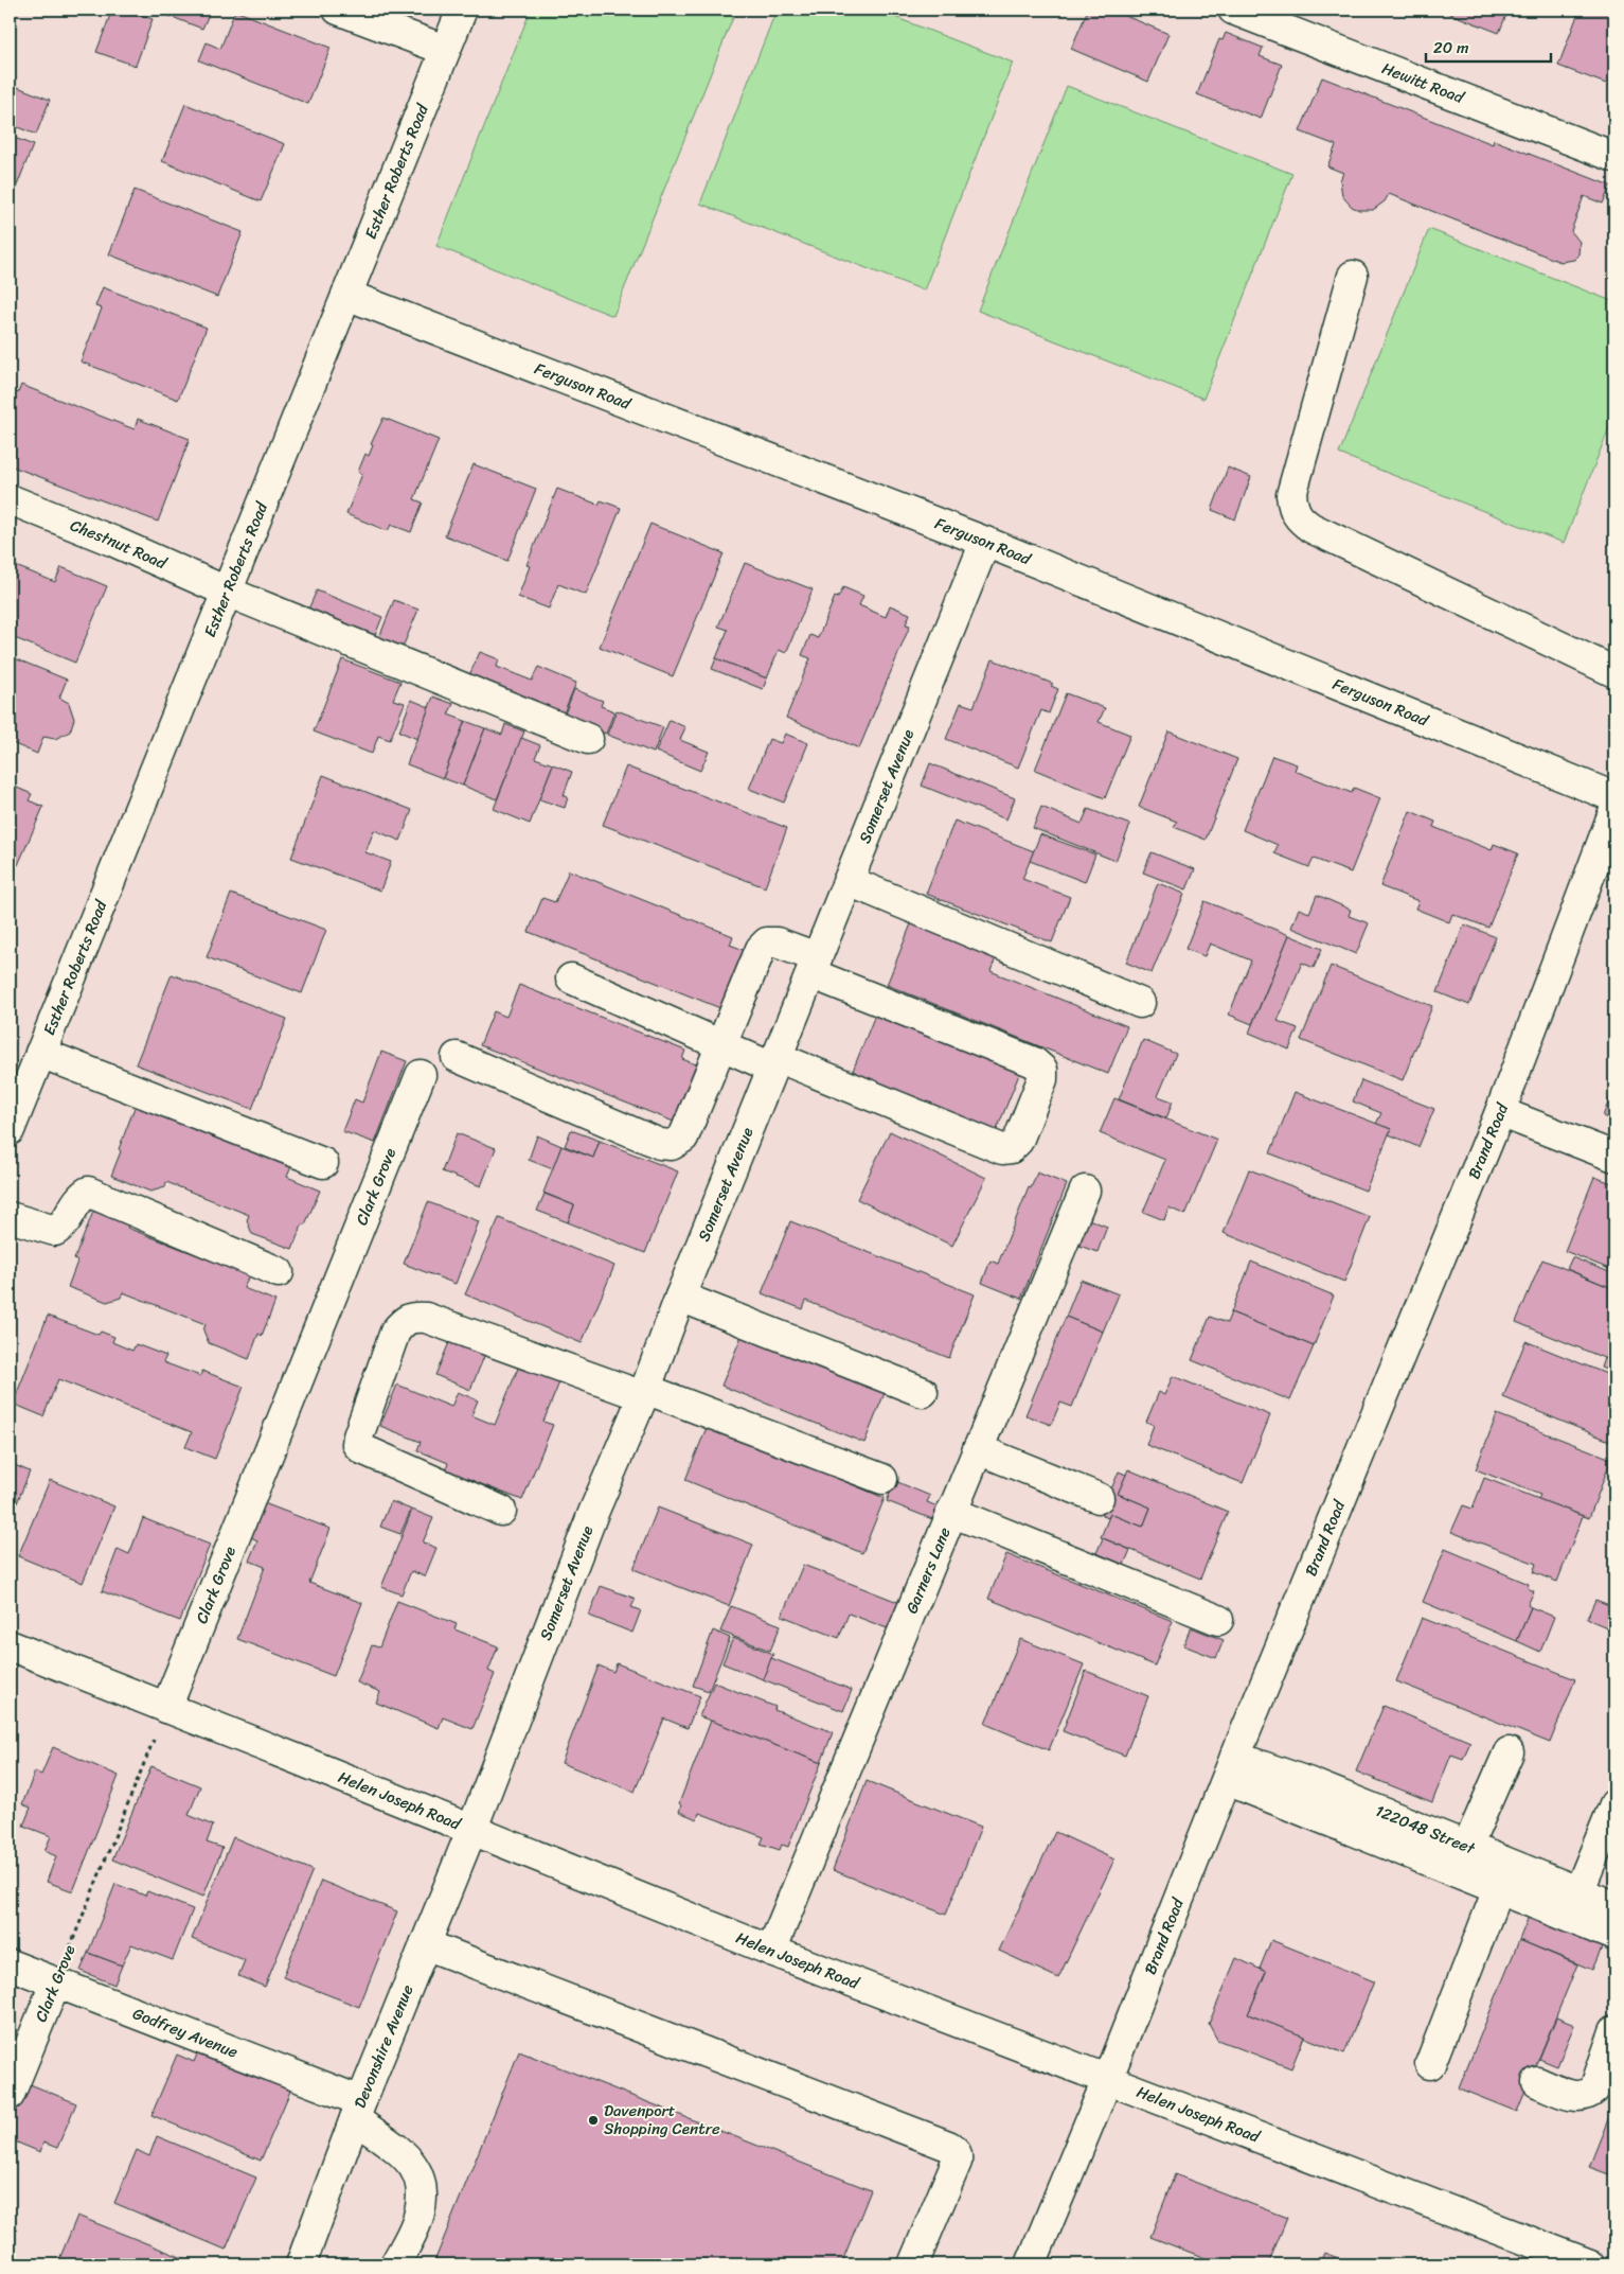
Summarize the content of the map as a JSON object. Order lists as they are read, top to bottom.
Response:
{
  "streets": {
    "street": [
      "Hewitt Road",
      "Esther Roberts Road",
      "Ferguson Road",
      "Chestnut Road",
      "Somerset Avenue",
      "Brand Road",
      "Clark Grove",
      "Garners Lane",
      "Helen Joseph Road",
      "122048 Street",
      "Godfrey Avenue",
      "Devonshire Avenue"
    ]
  },
  "crossings": [
    ["Esther Roberts Road", "Ferguson Road"],
    ["Esther Roberts Road", "Chestnut Road"],
    ["Ferguson Road", "Somerset Avenue"],
    ["Somerset Avenue", "Helen Joseph Road"],
    ["Somerset Avenue", "Devonshire Avenue"],
    ["Brand Road", "Helen Joseph Road"],
    ["Brand Road", "122048 Street"],
    ["Clark Grove", "Helen Joseph Road"],
    ["Clark Grove", "Godfrey Avenue"],
    ["Garners Lane", "Helen Joseph Road"],
    ["Helen Joseph Road", "Devonshire Avenue"],
    ["Godfrey Avenue", "Devonshire Avenue"]
  ],
  "places": ["Davenport Shopping Centre"],
  "scale_bar": "20 m"
}
